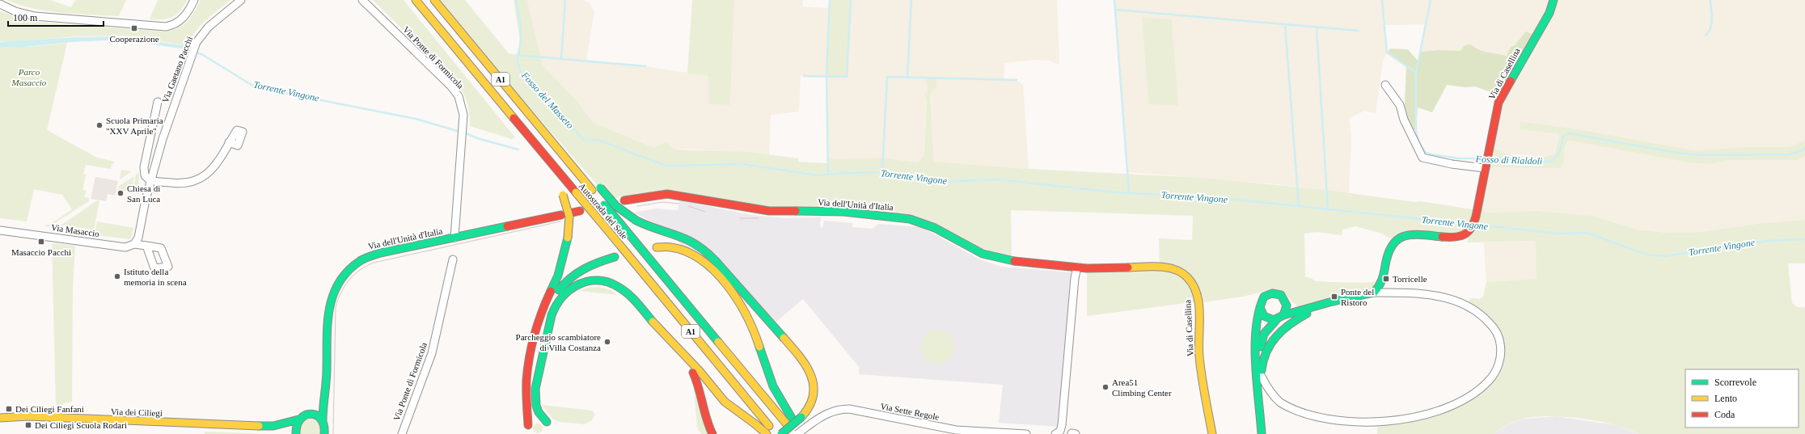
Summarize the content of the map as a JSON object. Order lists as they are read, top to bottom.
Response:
{
  "streets": {
    "main road": [
      "Via di Casellina",
      "A1",
      "Via dell'Unità d'Italia",
      "Autostrada del Sole",
      "Via dei Ciliegi"
    ],
    "street": [
      "Via Ponte di Formicola",
      "Via Gaetano Pacchi",
      "Via Masaccio",
      "Via Sette Regole"
    ]
  },
  "crossings": [
    ["Via Ponte di Formicola", "Via dell'Unità d'Italia"],
    ["Via Gaetano Pacchi", "Via Masaccio"],
    ["Via di Casellina", "Via dell'Unità d'Italia"],
    ["Via dell'Unità d'Italia", "Via dei Ciliegi"]
  ],
  "water": ["Torrente Vingone", "Fosso del Masseto", "Fosso di Rialdoli"],
  "parks": ["Parco Masaccio"],
  "places": {
    "transit": [
      "Cooperazione",
      "Masaccio Pacchi",
      "Torricelle",
      "Ponte del Ristoro",
      "Dei Ciliegi Fanfani",
      "Dei Ciliegi Scuola Rodari"
    ],
    "other": [
      "Scuola Primaria \"XXV Aprile\"",
      "Chiesa di San Luca",
      "Istituto della memoria in scena",
      "Parcheggio scambiatore di Villa Costanza",
      "Area51 Climbing Center"
    ]
  },
  "legend": ["Scorrevole", "Lento", "Coda"],
  "scale_bar": "100 m"
}
